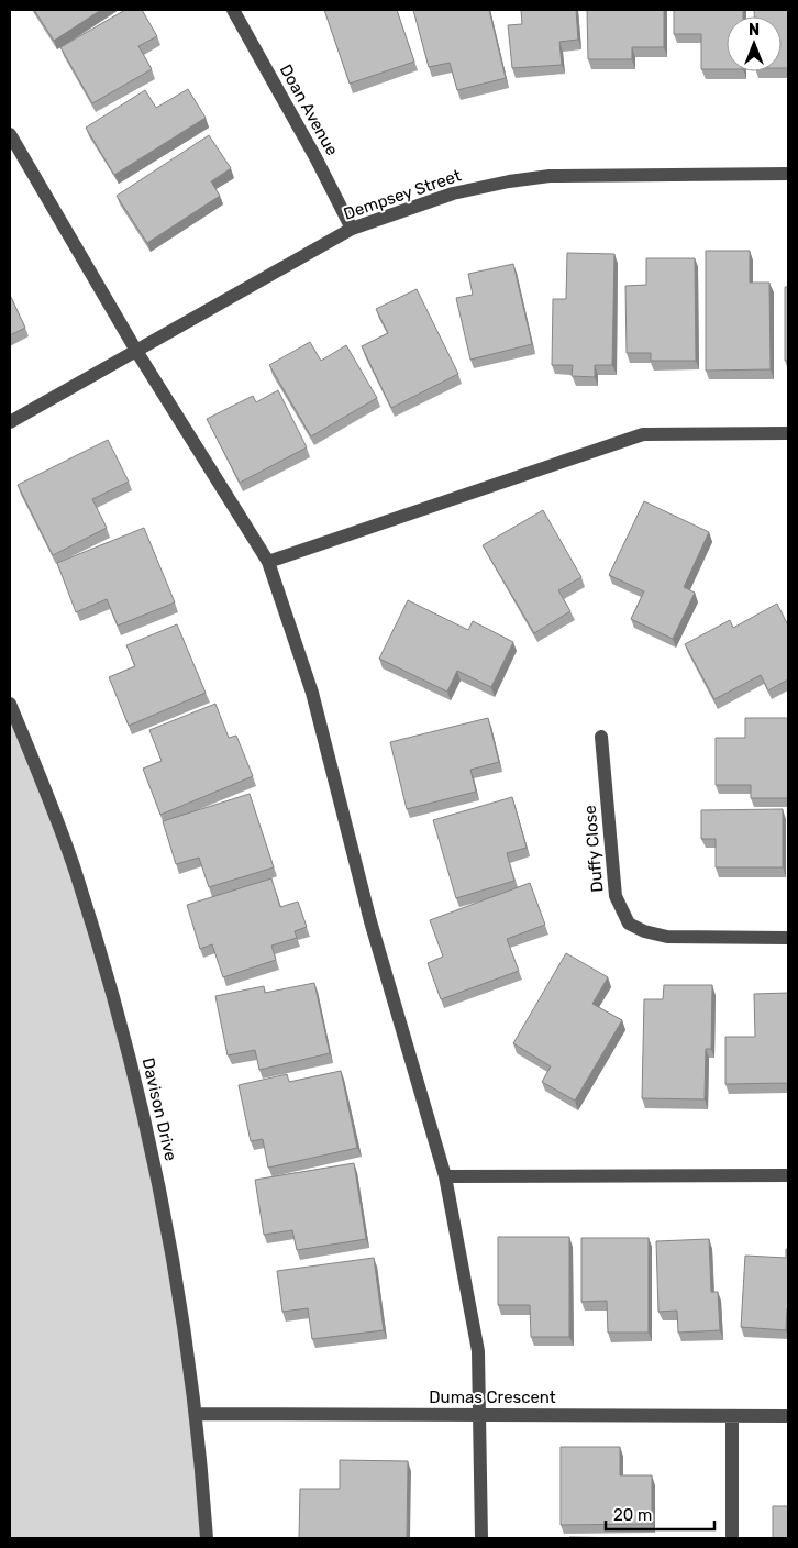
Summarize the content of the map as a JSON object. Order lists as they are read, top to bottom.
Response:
{
  "streets": {
    "street": [
      "Doan Avenue",
      "Dempsey Street",
      "Duffy Close",
      "Davison Drive",
      "Dumas Crescent"
    ]
  },
  "crossings": [
    ["Doan Avenue", "Dempsey Street"],
    ["Davison Drive", "Dumas Crescent"]
  ],
  "scale_bar": "20 m",
  "north": "top"
}
